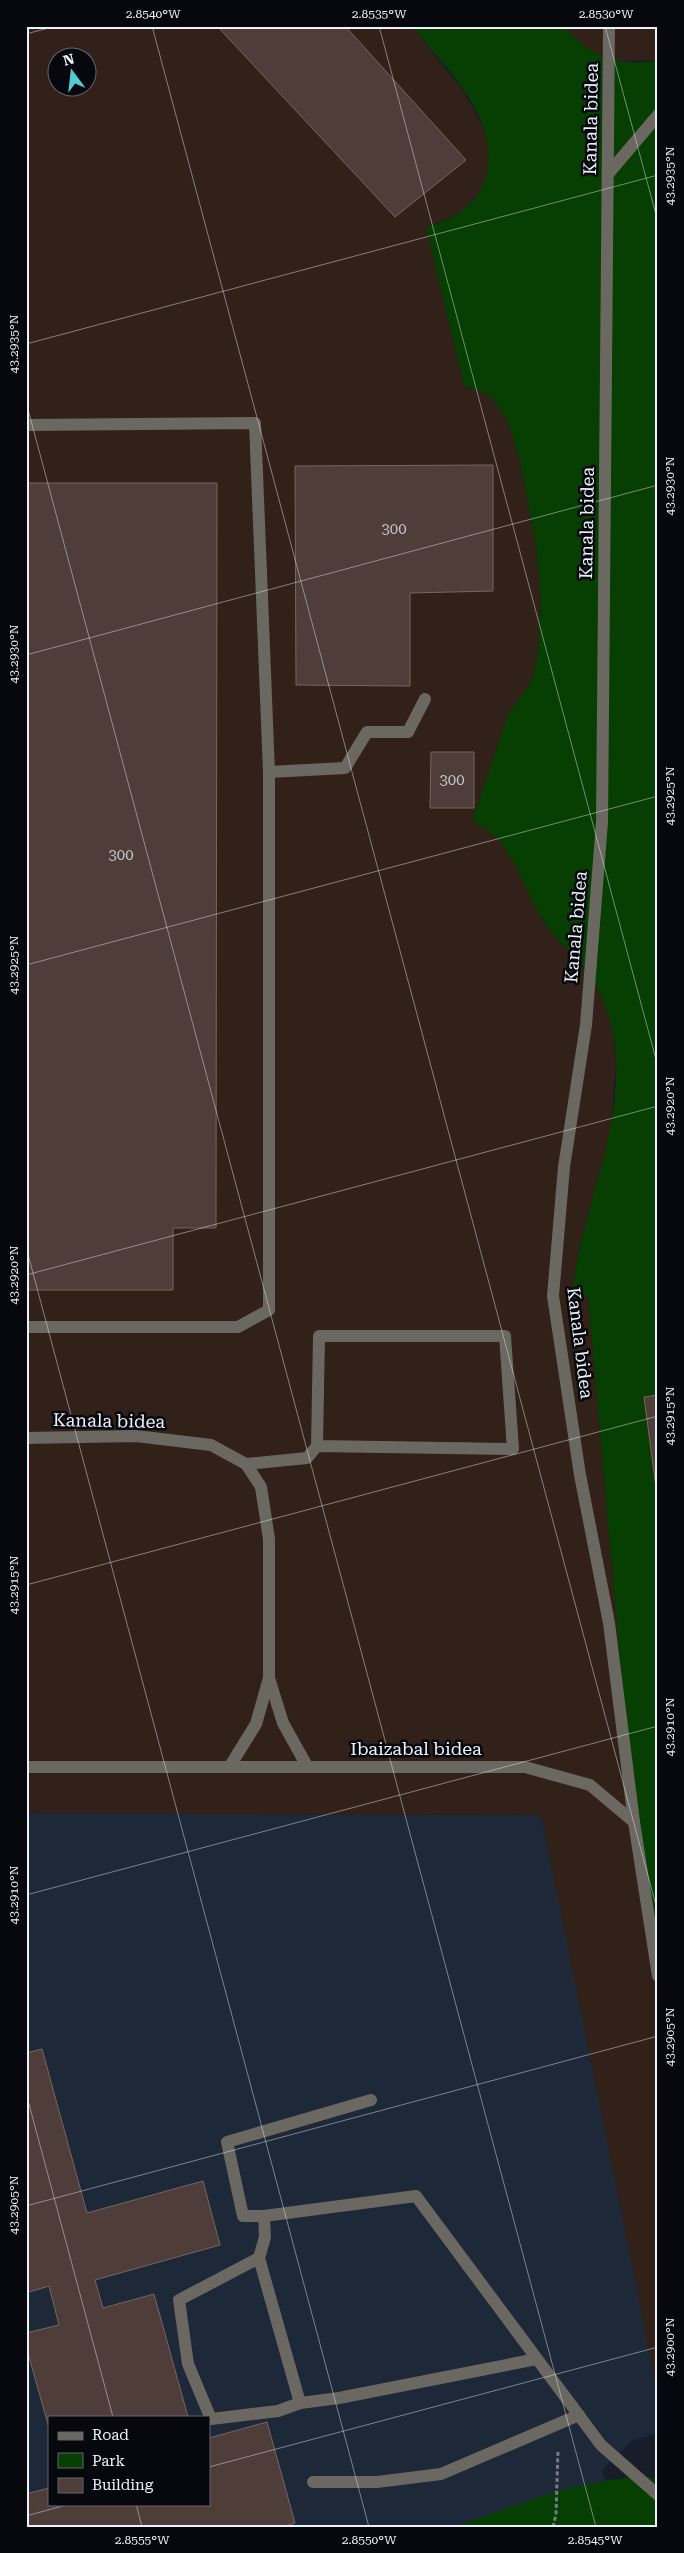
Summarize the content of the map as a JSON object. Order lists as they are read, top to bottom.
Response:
{
  "streets": {
    "street": ["Kanala bidea", "Ibaizabal bidea"]
  },
  "crossings": [
    ["Kanala bidea", "Ibaizabal bidea"]
  ],
  "house_numbers": ["300", "300", "300"],
  "legend": ["Road", "Park", "Building"],
  "north": "top",
  "coordinates": [
    "2.8540°W",
    "2.8535°W",
    "2.8530°W",
    "43.2935°N",
    "43.2930°N",
    "43.2925°N",
    "43.2920°N",
    "43.2915°N",
    "43.2910°N",
    "43.2905°N",
    "43.2900°N",
    "2.8555°W",
    "2.8550°W",
    "2.8545°W"
  ]
}
